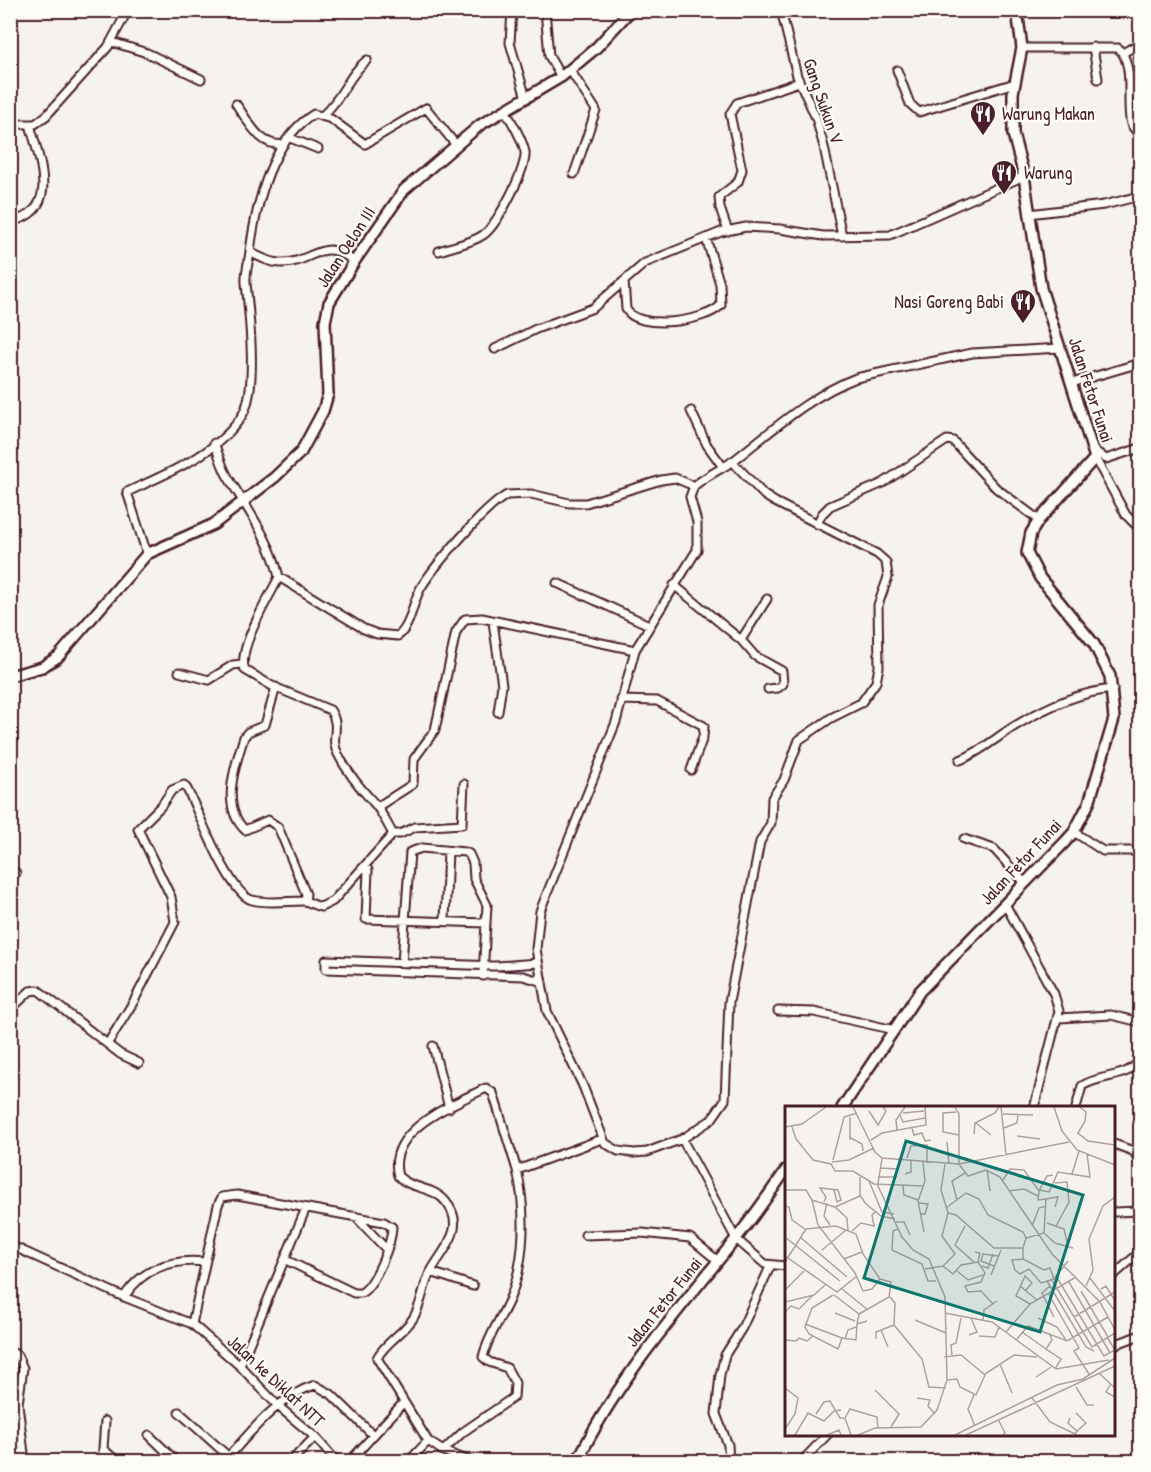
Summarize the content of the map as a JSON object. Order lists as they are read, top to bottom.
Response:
{
  "streets": {
    "street": [
      "Gang Sukun V",
      "Jalan Oelon III",
      "Jalan Fetor Funai",
      "Jalan ke Diklat NTT"
    ]
  },
  "places": {
    "restaurant": ["Warung Makan", "Warung", "Nasi Goreng Babi"]
  }
}
